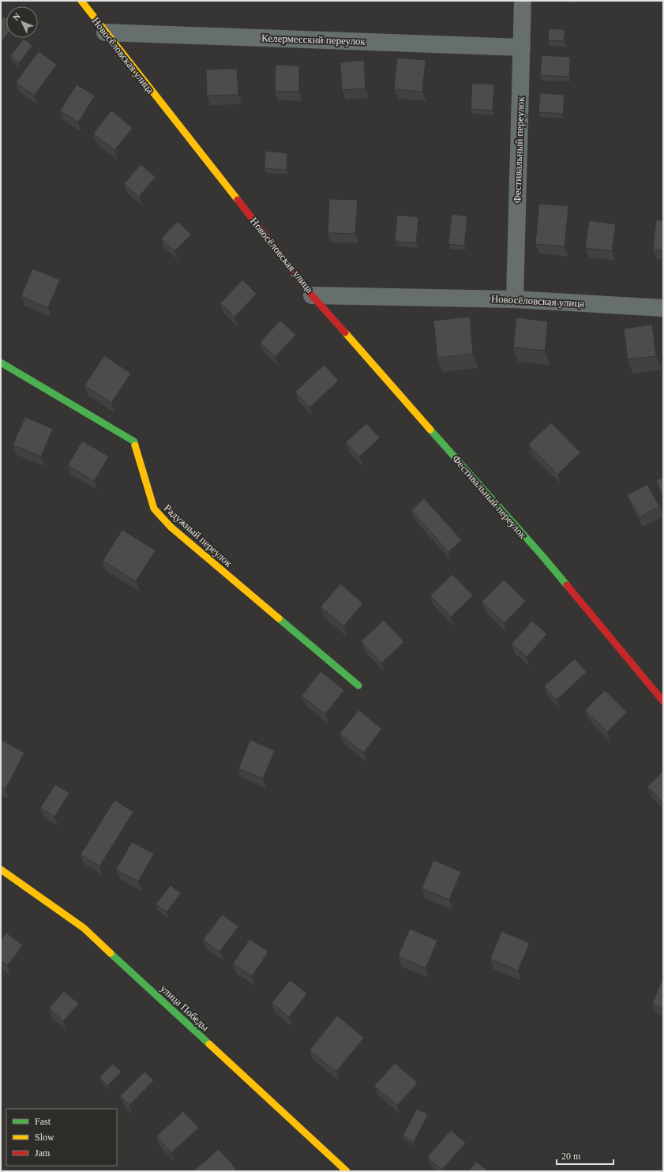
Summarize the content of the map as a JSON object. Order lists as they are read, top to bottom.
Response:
{
  "streets": {
    "street": [
      "Келермесский переулок",
      "Новосёловская улица",
      "Фестивальный переулок",
      "Радужный переулок",
      "улица Победы"
    ]
  },
  "crossings": [
    ["Келермесский переулок", "Новосёловская улица"],
    ["Келермесский переулок", "Фестивальный переулок"],
    ["Новосёловская улица", "Фестивальный переулок"]
  ],
  "legend": ["Fast", "Slow", "Jam"],
  "scale_bar": "20 m",
  "north": "top left"
}
